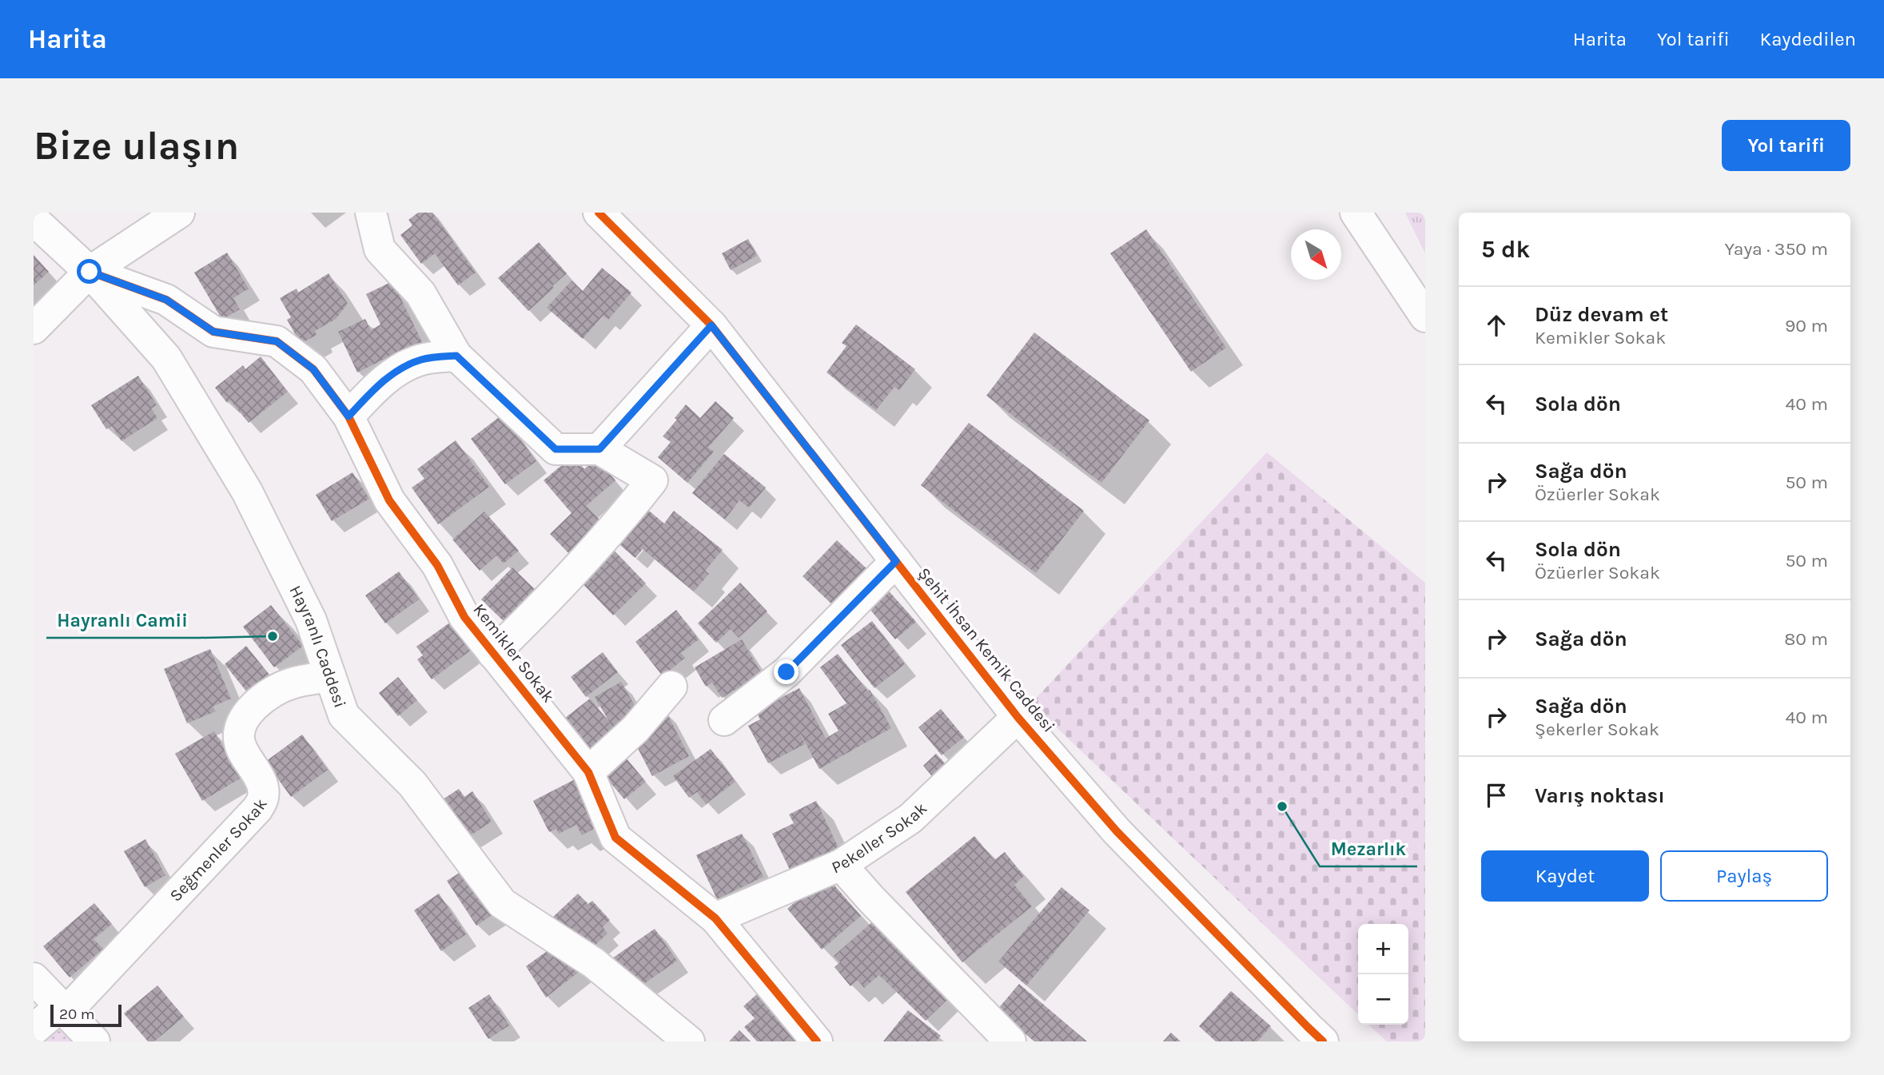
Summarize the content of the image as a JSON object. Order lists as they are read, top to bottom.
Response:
{
  "streets": {
    "street": [
      "Hayranlı Caddesi",
      "Şehit İhsan Kemik Caddesi",
      "Kemikler Sokak",
      "Pekeller Sokak",
      "Seğmenler Sokak"
    ]
  },
  "crossings": [
    ["Hayranlı Caddesi", "Kemikler Sokak"],
    ["Hayranlı Caddesi", "Seğmenler Sokak"],
    ["Şehit İhsan Kemik Caddesi", "Pekeller Sokak"],
    ["Kemikler Sokak", "Pekeller Sokak"]
  ],
  "places": ["Hayranlı Camii", "Mezarlık"],
  "scale_bar": "20 m",
  "north": "bottom right",
  "page": {
    "header": "Harita",
    "nav": ["Harita", "Yol tarifi", "Kaydedilen"],
    "buttons": [
      "Yol tarifi",
      ["Kaydet", "Paylaş"]
    ],
    "title": "Bize ulaşın",
    "heading": ["5 dk", "Yaya · 350 m"],
    "list": [
      ["Düz devam et", "Kemikler Sokak", "90 m"],
      ["Sola dön", "40 m"],
      ["Sağa dön", "Özüerler Sokak", "50 m"],
      ["Sola dön", "Özüerler Sokak", "50 m"],
      ["Sağa dön", "80 m"],
      ["Sağa dön", "Şekerler Sokak", "40 m"],
      "Varış noktası"
    ],
    "map_buttons": ["+", "−"],
    "scale": "20 m"
  }
}
